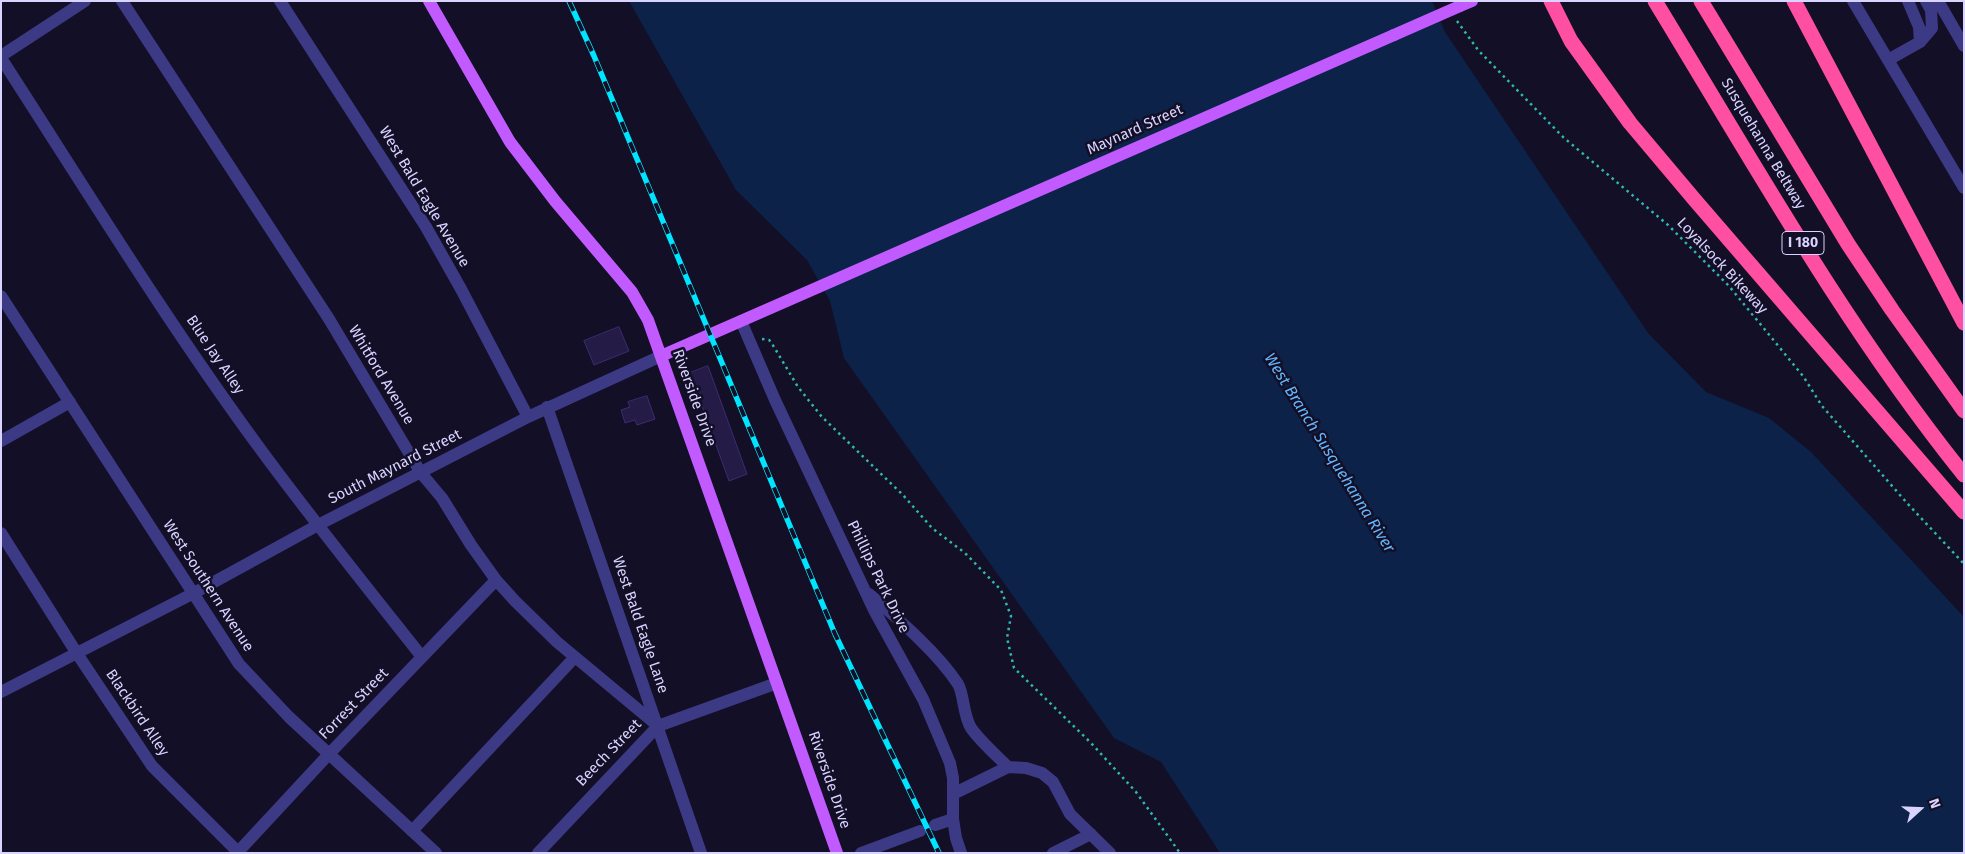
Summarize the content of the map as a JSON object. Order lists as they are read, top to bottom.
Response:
{
  "streets": {
    "highway": ["Susquehanna Beltway", "I 180"],
    "main road": ["Maynard Street", "Riverside Drive", "South Maynard Street"],
    "street": [
      "West Bald Eagle Avenue",
      "Blue Jay Alley",
      "Whitford Avenue",
      "Phillips Park Drive",
      "West Southern Avenue",
      "West Bald Eagle Lane",
      "Forrest Street",
      "Blackbird Alley",
      "Beech Street"
    ],
    "path": ["Loyalsock Bikeway"]
  },
  "crossings": [
    ["Maynard Street", "Loyalsock Bikeway"],
    ["Maynard Street", "South Maynard Street"],
    ["West Bald Eagle Avenue", "South Maynard Street"],
    ["Blue Jay Alley", "South Maynard Street"],
    ["Blue Jay Alley", "Forrest Street"],
    ["Whitford Avenue", "South Maynard Street"],
    ["Whitford Avenue", "West Bald Eagle Lane"],
    ["Whitford Avenue", "Forrest Street"],
    ["Whitford Avenue", "Beech Street"],
    ["Riverside Drive", "South Maynard Street"],
    ["Riverside Drive", "Beech Street"],
    ["South Maynard Street", "Phillips Park Drive"],
    ["South Maynard Street", "West Southern Avenue"],
    ["South Maynard Street", "West Bald Eagle Lane"],
    ["South Maynard Street", "Blackbird Alley"],
    ["West Southern Avenue", "Forrest Street"],
    ["West Bald Eagle Lane", "Beech Street"],
    ["Forrest Street", "Blackbird Alley"]
  ],
  "water": ["West Branch Susquehanna River"],
  "north": "right"
}
